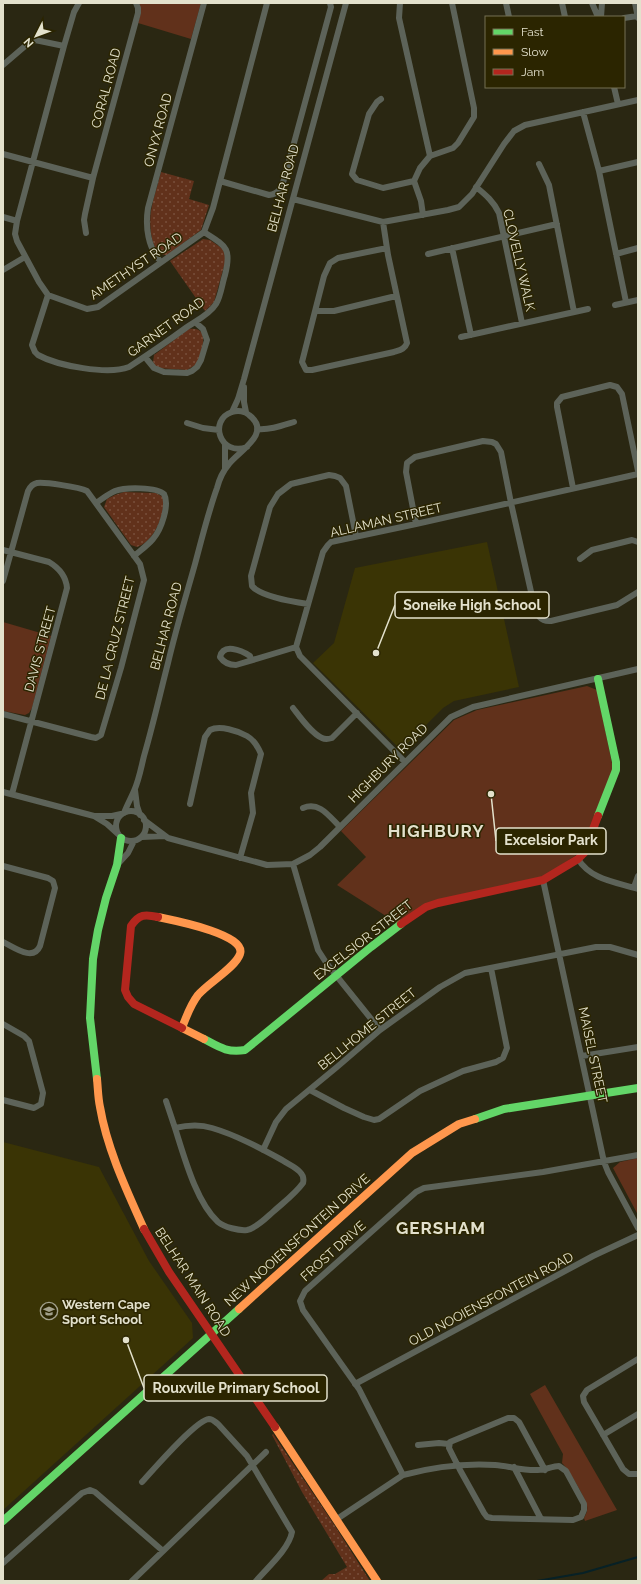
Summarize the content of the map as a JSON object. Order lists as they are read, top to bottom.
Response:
{
  "streets": {
    "street": [
      "CORAL ROAD",
      "ONYX ROAD",
      "BELHAR ROAD",
      "CLOVELLY WALK",
      "AMETHYST ROAD",
      "GARNET ROAD",
      "ALLAMAN STREET",
      "DE LA CRUZ STREET",
      "DAVIS STREET",
      "HIGHBURY ROAD",
      "EXCELSIOR STREET",
      "BELLHOME STREET",
      "MAISEL STREET",
      "NEW NOOIENSFONTEIN DRIVE",
      "FROST DRIVE",
      "BELHAR MAIN ROAD",
      "OLD NOOIENSFONTEIN ROAD"
    ]
  },
  "crossings": [
    ["ONYX ROAD", "AMETHYST ROAD"],
    ["BELHAR ROAD", "HIGHBURY ROAD"],
    ["AMETHYST ROAD", "GARNET ROAD"],
    ["DE LA CRUZ STREET", "DAVIS STREET"],
    ["HIGHBURY ROAD", "EXCELSIOR STREET"],
    ["EXCELSIOR STREET", "MAISEL STREET"],
    ["BELLHOME STREET", "MAISEL STREET"],
    ["MAISEL STREET", "NEW NOOIENSFONTEIN DRIVE"],
    ["MAISEL STREET", "FROST DRIVE"],
    ["NEW NOOIENSFONTEIN DRIVE", "BELHAR MAIN ROAD"],
    ["FROST DRIVE", "OLD NOOIENSFONTEIN ROAD"]
  ],
  "districts": ["HIGHBURY", "GERSHAM"],
  "places": {
    "other": ["Soneike High School", "Excelsior Park", "Rouxville Primary School"],
    "school or university": ["Western Cape Sport School"]
  },
  "legend": ["Fast", "Slow", "Jam"],
  "north": "bottom left"
}
